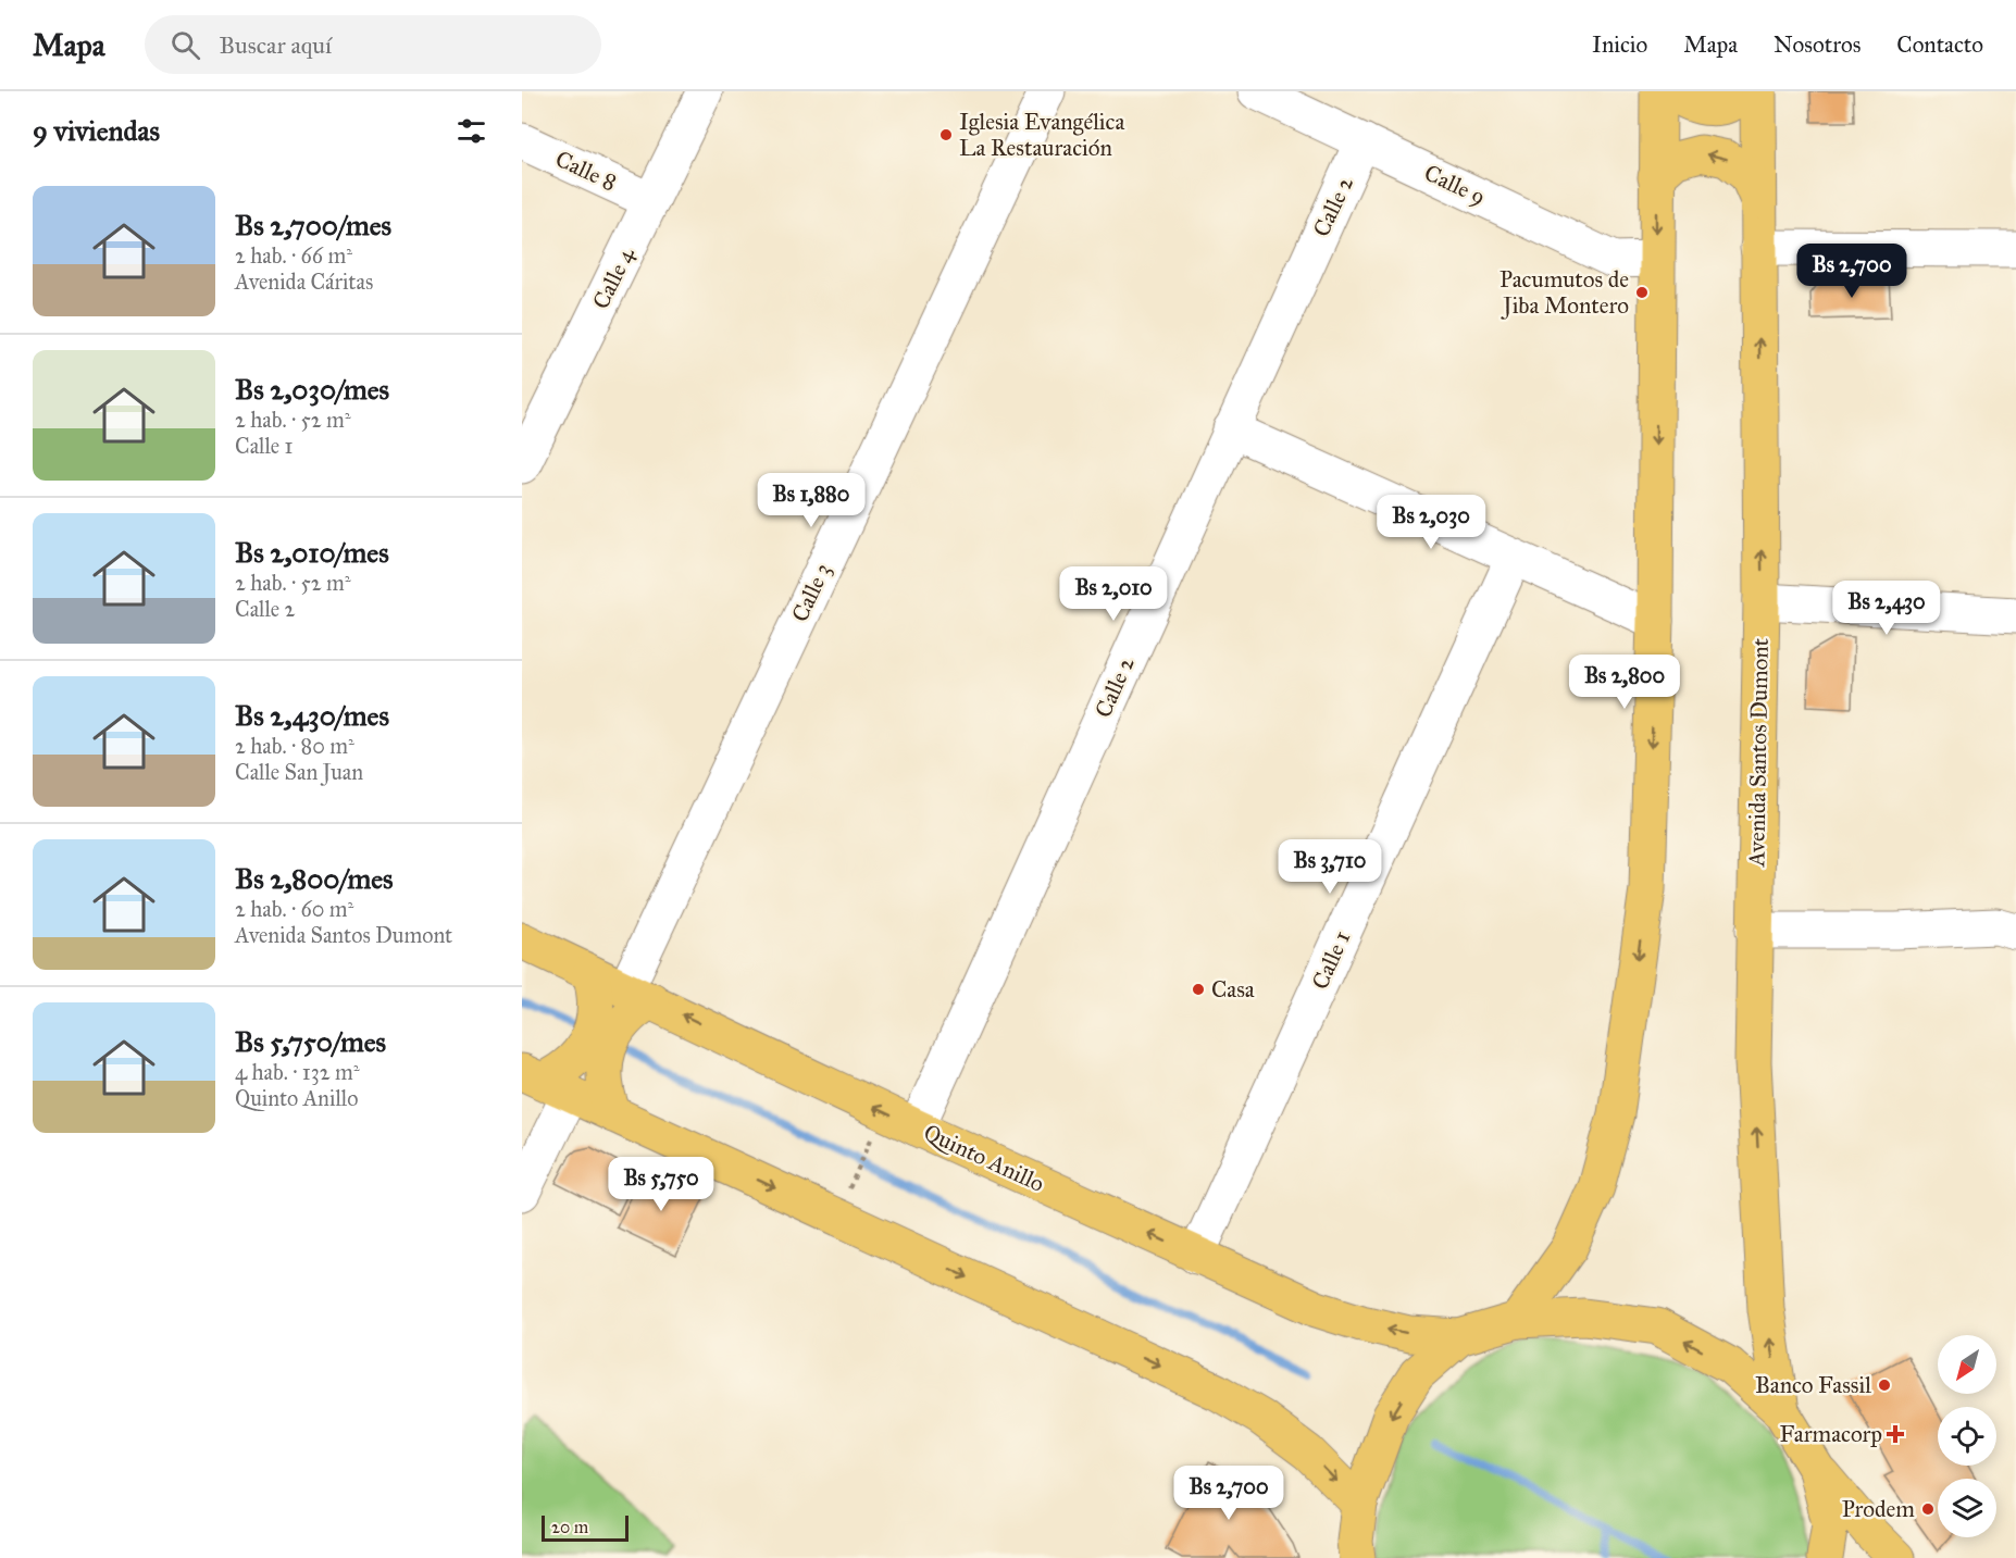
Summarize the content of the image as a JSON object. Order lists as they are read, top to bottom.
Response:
{
  "streets": {
    "main road": ["Avenida Santos Dumont", "Quinto Anillo"],
    "street": [
      "Calle 8",
      "Calle 9",
      "Calle 2",
      "Calle 4",
      "Calle 3",
      "Calle 1"
    ]
  },
  "crossings": [
    ["Calle 8", "Calle 4"],
    ["Calle 9", "Calle 2"],
    ["Calle 2", "Quinto Anillo"],
    ["Calle 3", "Quinto Anillo"],
    ["Calle 1", "Quinto Anillo"]
  ],
  "places": {
    "other": [
      "Iglesia Evangélica La Restauración",
      "Pacumutos de Jiba Montero",
      "Casa",
      "Banco Fassil",
      "Prodem"
    ],
    "health": ["Farmacorp"]
  },
  "scale_bar": "20 m",
  "north": "bottom left",
  "page": {
    "header": "Mapa",
    "search": "Buscar aquí",
    "nav": [
      "Inicio",
      "Mapa",
      "Nosotros",
      "Contacto"
    ],
    "heading": "9 viviendas",
    "list": [
      {
        "name": "Bs 2,700/mes",
        "note": "2 hab. · 66 m² · Avenida Cáritas"
      },
      {
        "name": "Bs 2,030/mes",
        "note": "2 hab. · 52 m² · Calle 1"
      },
      {
        "name": "Bs 2,010/mes",
        "note": "2 hab. · 52 m² · Calle 2"
      },
      {
        "name": "Bs 2,430/mes",
        "note": "2 hab. · 80 m² · Calle San Juan"
      },
      {
        "name": "Bs 2,800/mes",
        "note": "2 hab. · 60 m² · Avenida Santos Dumont"
      },
      {
        "name": "Bs 5,750/mes",
        "note": "4 hab. · 132 m² · Quinto Anillo"
      }
    ],
    "price": [
      "Bs 2,700",
      "Bs 1,880",
      "Bs 2,030",
      "Bs 2,010",
      "Bs 2,430",
      "Bs 2,800",
      "Bs 3,710",
      "Bs 5,750",
      "Bs 2,700"
    ],
    "scale": "20 m"
  }
}
